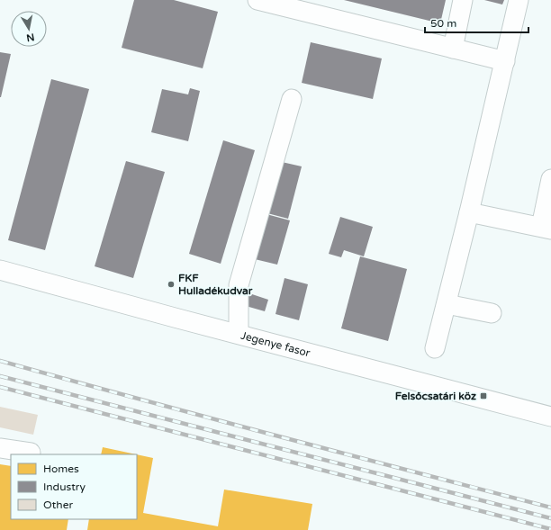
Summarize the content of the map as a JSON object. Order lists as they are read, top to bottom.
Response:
{
  "streets": {
    "street": ["Jegenye fasor"]
  },
  "places": {
    "other": ["FKF Hulladékudvar"],
    "transit": ["Felsőcsatári köz"]
  },
  "legend": ["Homes", "Industry", "Other"],
  "scale_bar": "50 m",
  "north": "bottom"
}
